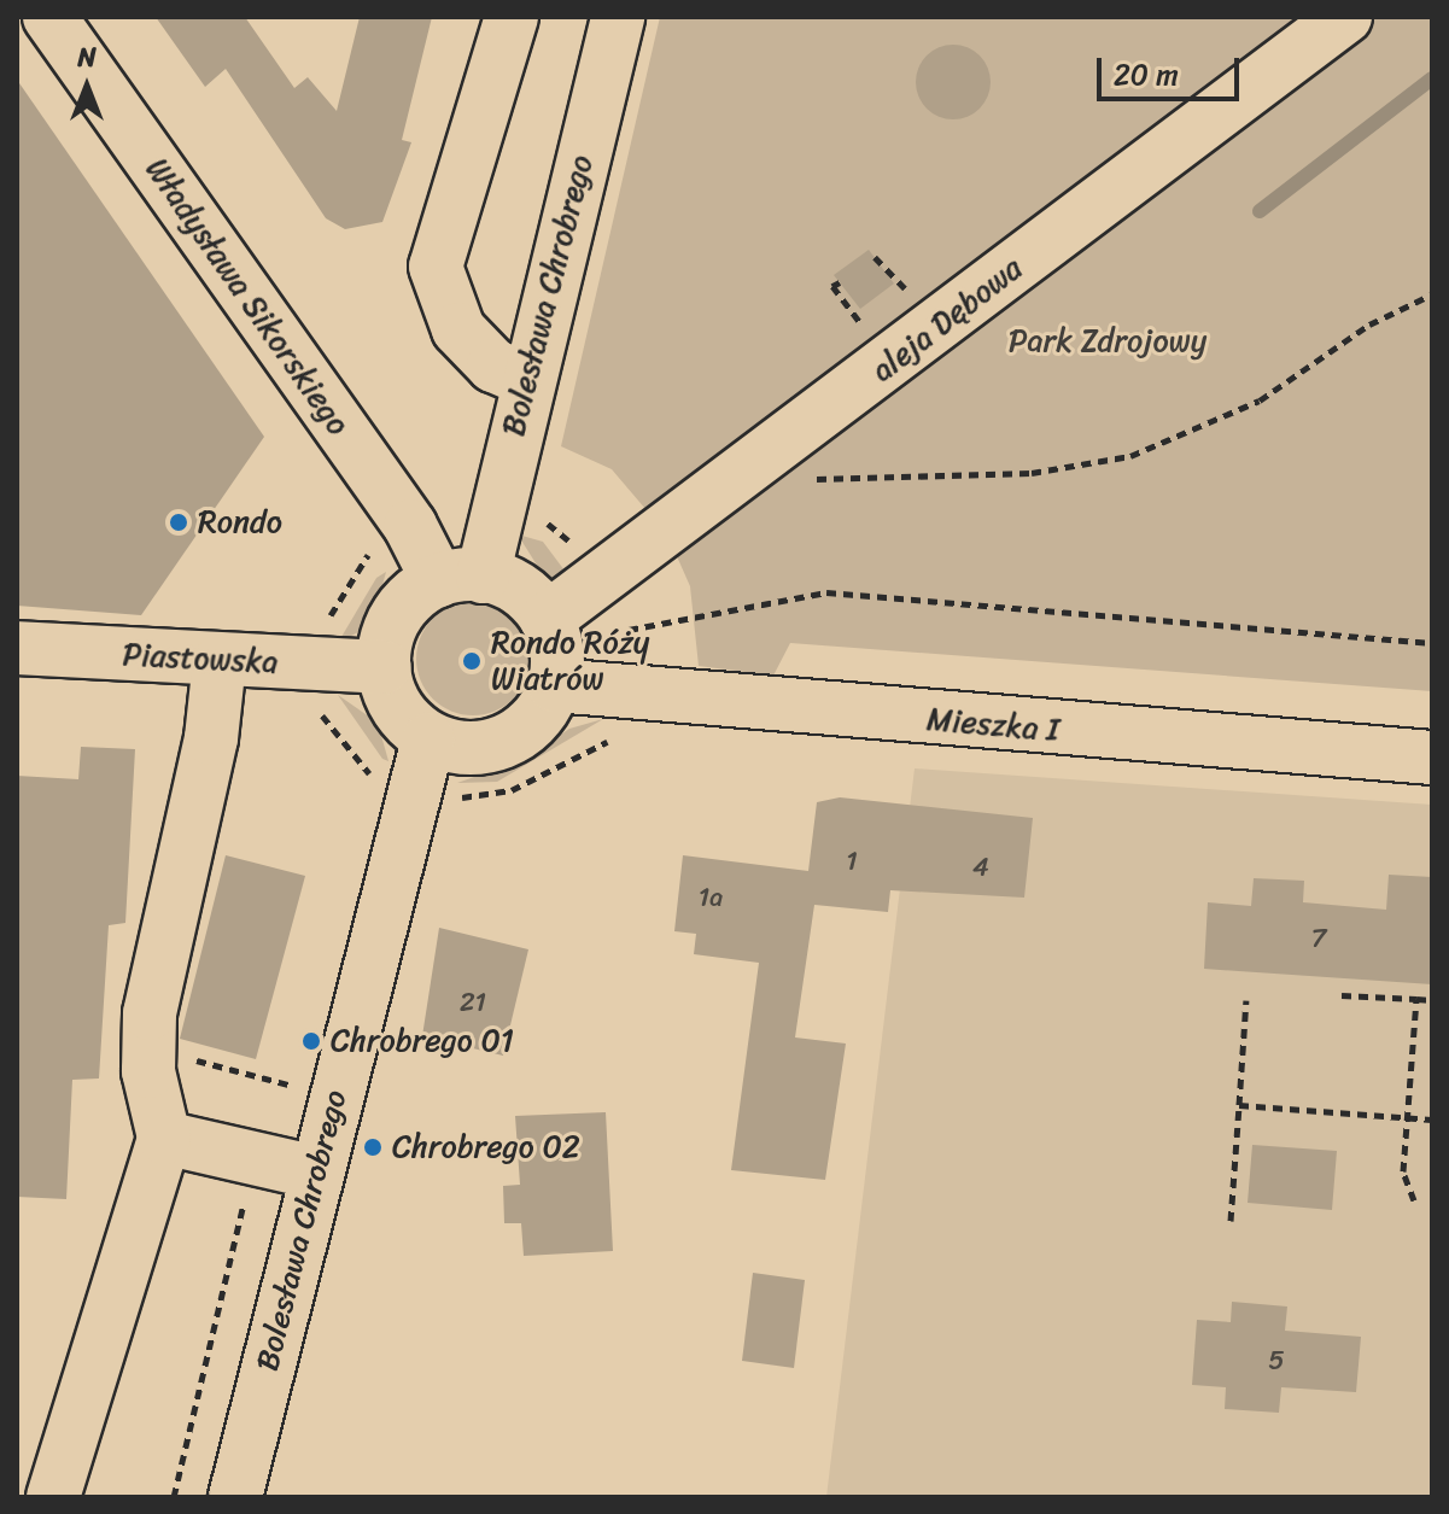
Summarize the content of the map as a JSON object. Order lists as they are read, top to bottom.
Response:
{
  "streets": {
    "street": [
      "Bolesława Chrobrego",
      "Władysława Sikorskiego",
      "aleja Dębowa",
      "Piastowska",
      "Mieszka I"
    ]
  },
  "crossings": [
    ["Bolesława Chrobrego", "Władysława Sikorskiego"],
    ["Bolesława Chrobrego", "aleja Dębowa"],
    ["Bolesława Chrobrego", "Piastowska"],
    ["Bolesława Chrobrego", "Mieszka I"],
    ["Władysława Sikorskiego", "aleja Dębowa"],
    ["Władysława Sikorskiego", "Piastowska"],
    ["Władysława Sikorskiego", "Mieszka I"],
    ["aleja Dębowa", "Piastowska"],
    ["aleja Dębowa", "Mieszka I"],
    ["Piastowska", "Mieszka I"]
  ],
  "parks": ["Park Zdrojowy"],
  "places": [
    "Rondo",
    "Rondo Róży Wiatrów",
    "Chrobrego 01",
    "Chrobrego 02"
  ],
  "house_numbers": [
    "1",
    "4",
    "1a",
    "7",
    "21",
    "5"
  ],
  "scale_bar": "20 m",
  "north": "top"
}
